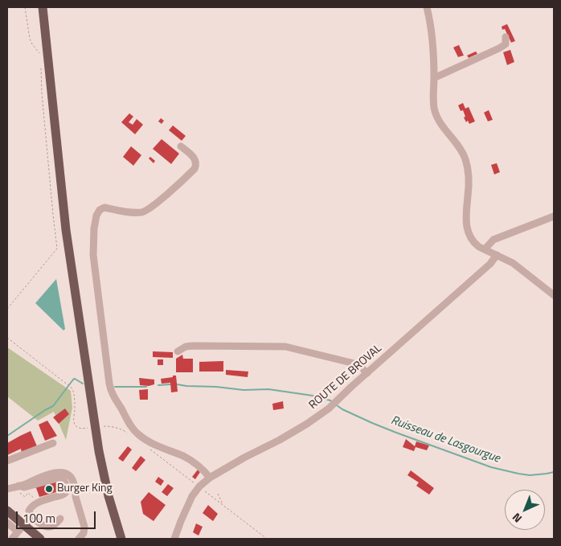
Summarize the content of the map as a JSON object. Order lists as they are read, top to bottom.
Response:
{
  "streets": {
    "street": ["ROUTE DE BROVAL"]
  },
  "water": ["Ruisseau de Lasgourgue"],
  "places": ["Burger King"],
  "scale_bar": "100 m",
  "north": "bottom left"
}
